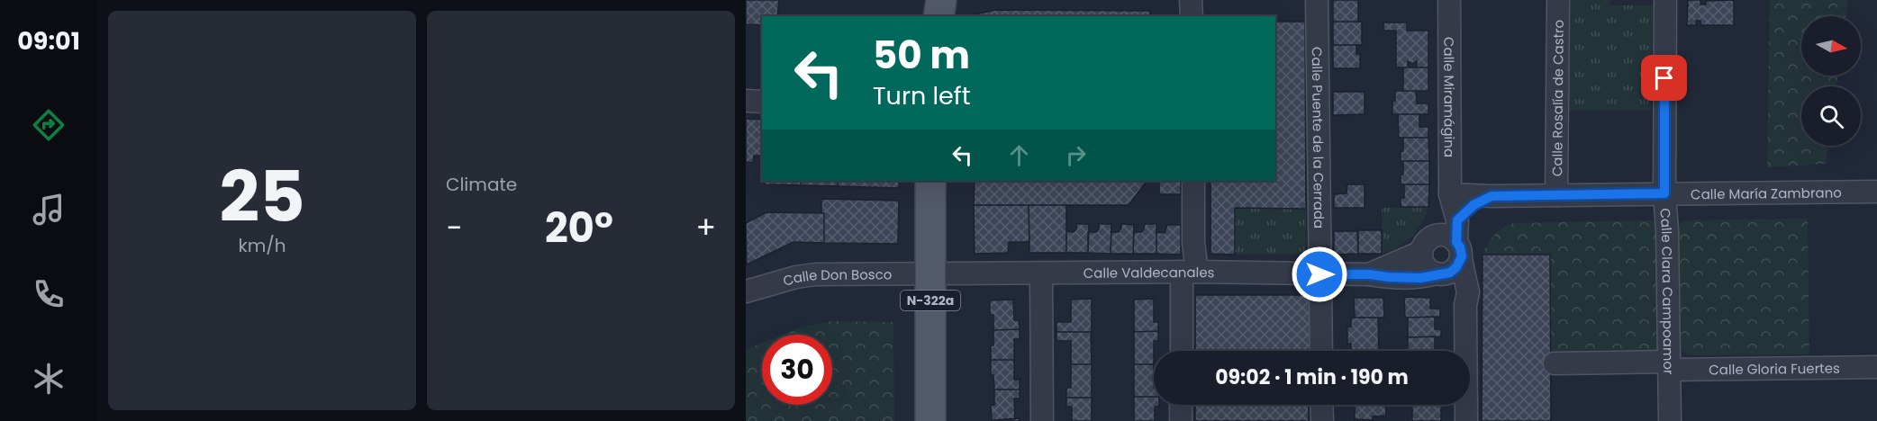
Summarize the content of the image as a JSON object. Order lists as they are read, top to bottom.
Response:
{
  "streets": {
    "main road": ["N-322a"],
    "street": [
      "Calle Miramágina",
      "Calle Rosalía de Castro",
      "Calle Puente de la Cerrada",
      "Calle María Zambrano",
      "Calle Valdecanales",
      "Calle Don Bosco",
      "Calle Clara Campoamor",
      "Calle Gloria Fuertes"
    ]
  },
  "crossings": [
    ["Calle Miramágina", "Calle María Zambrano"],
    ["Calle Miramágina", "Calle Valdecanales"],
    ["Calle Rosalía de Castro", "Calle María Zambrano"],
    ["Calle Puente de la Cerrada", "Calle Valdecanales"],
    ["Calle María Zambrano", "Calle Clara Campoamor"],
    ["Calle Valdecanales", "Calle Don Bosco"],
    ["Calle Valdecanales", "N-322a"],
    ["Calle Don Bosco", "N-322a"],
    ["Calle Clara Campoamor", "Calle Gloria Fuertes"]
  ],
  "north": "right",
  "page": {
    "tabs": "09:01",
    "tile": [
      ["25", "km/h"],
      "Climate"
    ],
    "turn": ["50 m", "Turn left"],
    "heat": ["−", "20°", "+"],
    "limit": "30",
    "trip": "09:02 · 1 min · 190 m"
  }
}
